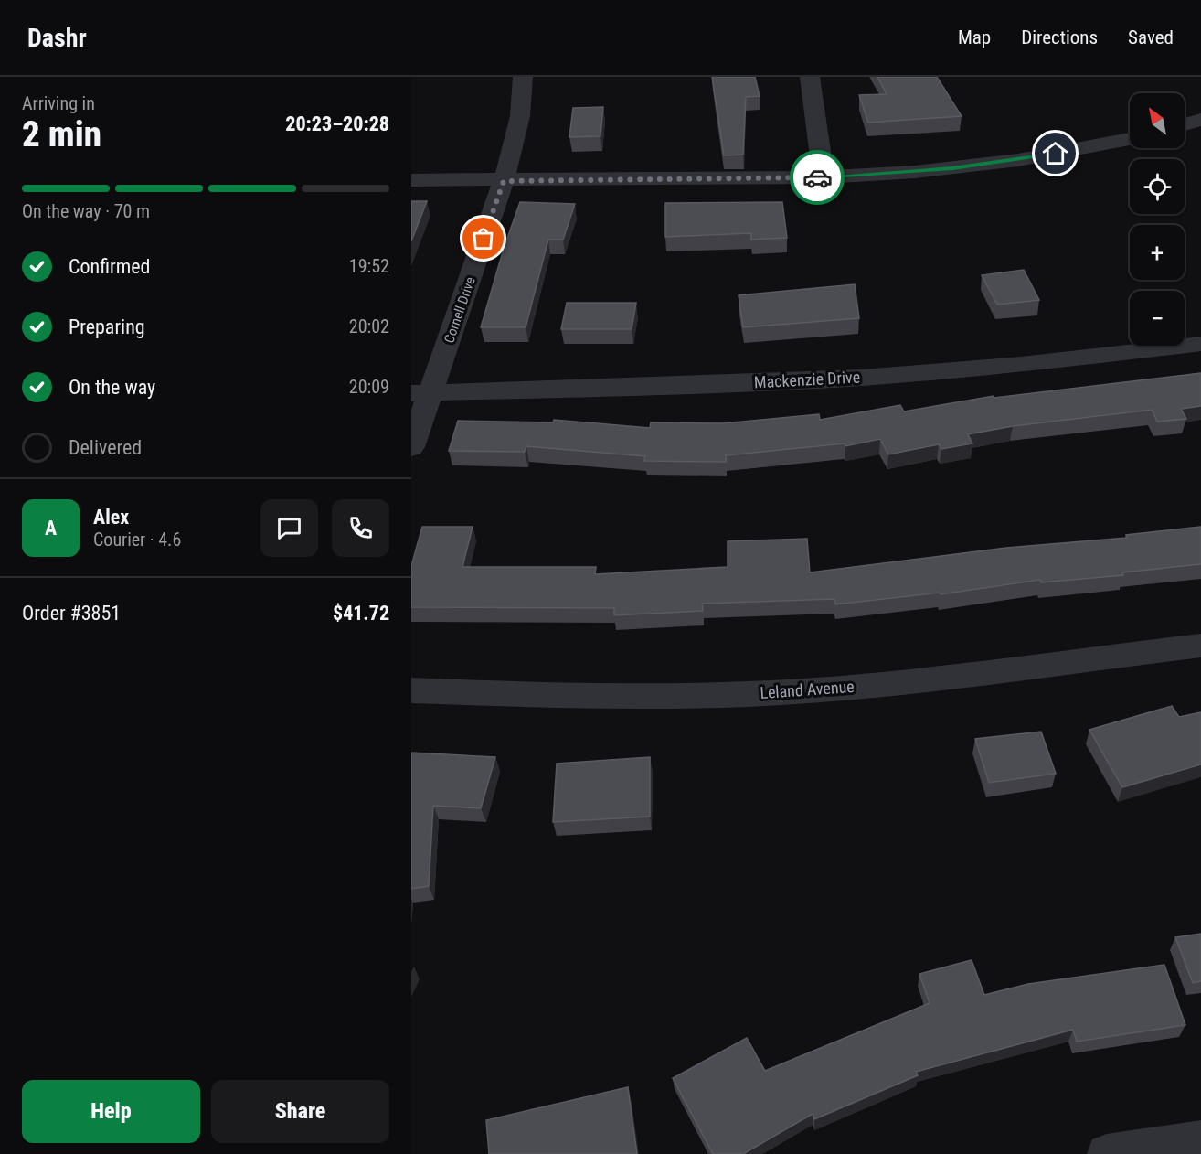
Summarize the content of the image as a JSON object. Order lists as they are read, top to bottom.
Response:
{
  "streets": {
    "street": ["Cornell Drive", "Mackenzie Drive", "Leland Avenue"]
  },
  "crossings": [
    ["Cornell Drive", "Mackenzie Drive"]
  ],
  "north": "top left",
  "page": {
    "header": "Dashr",
    "nav": ["Map", "Directions", "Saved"],
    "heading": ["2 min", "Arriving in", "20:23–20:28"],
    "panel": [
      "Alex",
      "Courier · 4.6",
      "Order #3851",
      "$41.72"
    ],
    "map_buttons": ["+", "−"],
    "bar": "On the way · 70 m",
    "list": [
      ["Confirmed", "19:52"],
      ["Preparing", "20:02"],
      ["On the way", "20:09"],
      "Delivered"
    ],
    "round": "A",
    "buttons": ["Help", "Share"]
  }
}
